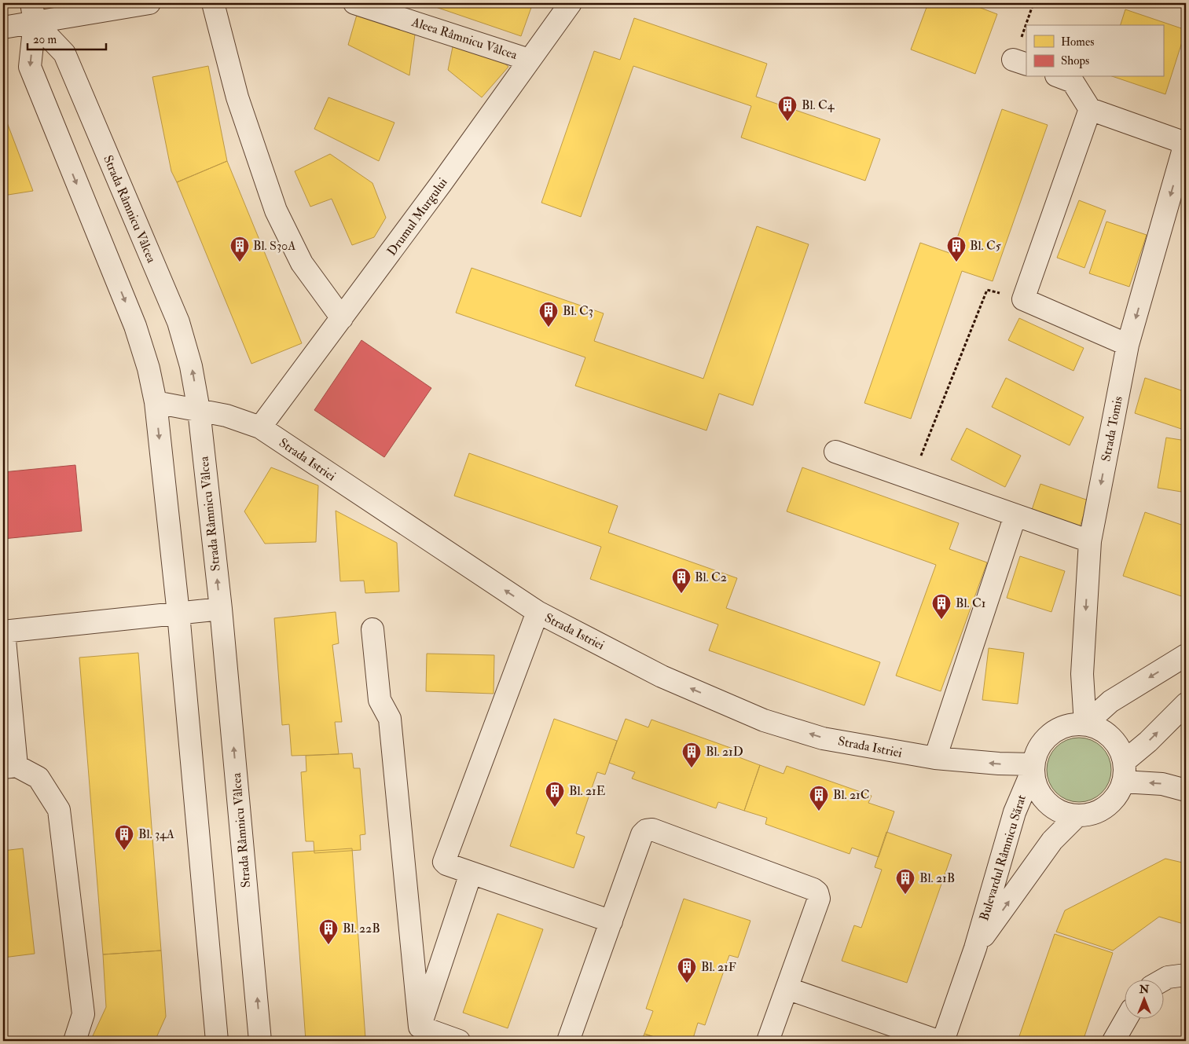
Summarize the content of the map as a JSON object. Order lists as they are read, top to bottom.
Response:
{
  "streets": {
    "street": [
      "Aleea Râmnicu Vâlcea",
      "Strada Râmnicu Vâlcea",
      "Drumul Murgului",
      "Strada Tomis",
      "Strada Istriei",
      "Bulevardul Râmnicu Sărat"
    ]
  },
  "crossings": [
    ["Aleea Râmnicu Vâlcea", "Drumul Murgului"],
    ["Strada Râmnicu Vâlcea", "Strada Istriei"],
    ["Drumul Murgului", "Strada Istriei"],
    ["Strada Tomis", "Strada Istriei"],
    ["Strada Tomis", "Bulevardul Râmnicu Sărat"],
    ["Strada Istriei", "Bulevardul Râmnicu Sărat"]
  ],
  "one_way": ["Strada Istriei"],
  "places": {
    "building": [
      "Bl. C4",
      "Bl. S30A",
      "Bl. C5",
      "Bl. C3",
      "Bl. C2",
      "Bl. C1",
      "Bl. 21D",
      "Bl. 21E",
      "Bl. 21C",
      "Bl. 34A",
      "Bl. 21B",
      "Bl. 22B",
      "Bl. 21F"
    ]
  },
  "legend": ["Homes", "Shops"],
  "scale_bar": "20 m",
  "north": "top"
}
